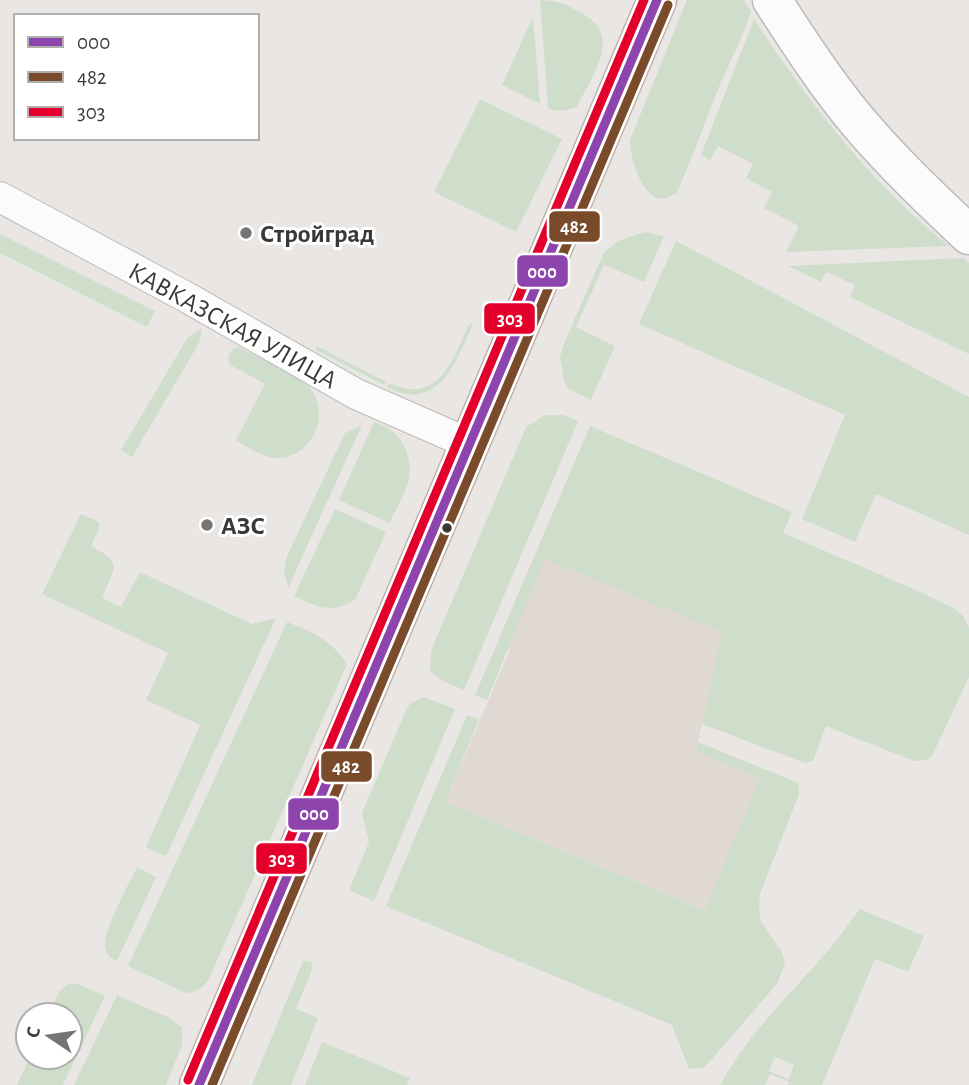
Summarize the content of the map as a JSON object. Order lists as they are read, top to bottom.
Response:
{
  "streets": {
    "street": ["КАВКАЗСКАЯ УЛИЦА"]
  },
  "places": ["Стройград", "АЗС"],
  "lines": ["transit line 000", "transit line 303", "transit line 482"],
  "legend": ["000", "482", "303"],
  "north": "left"
}
